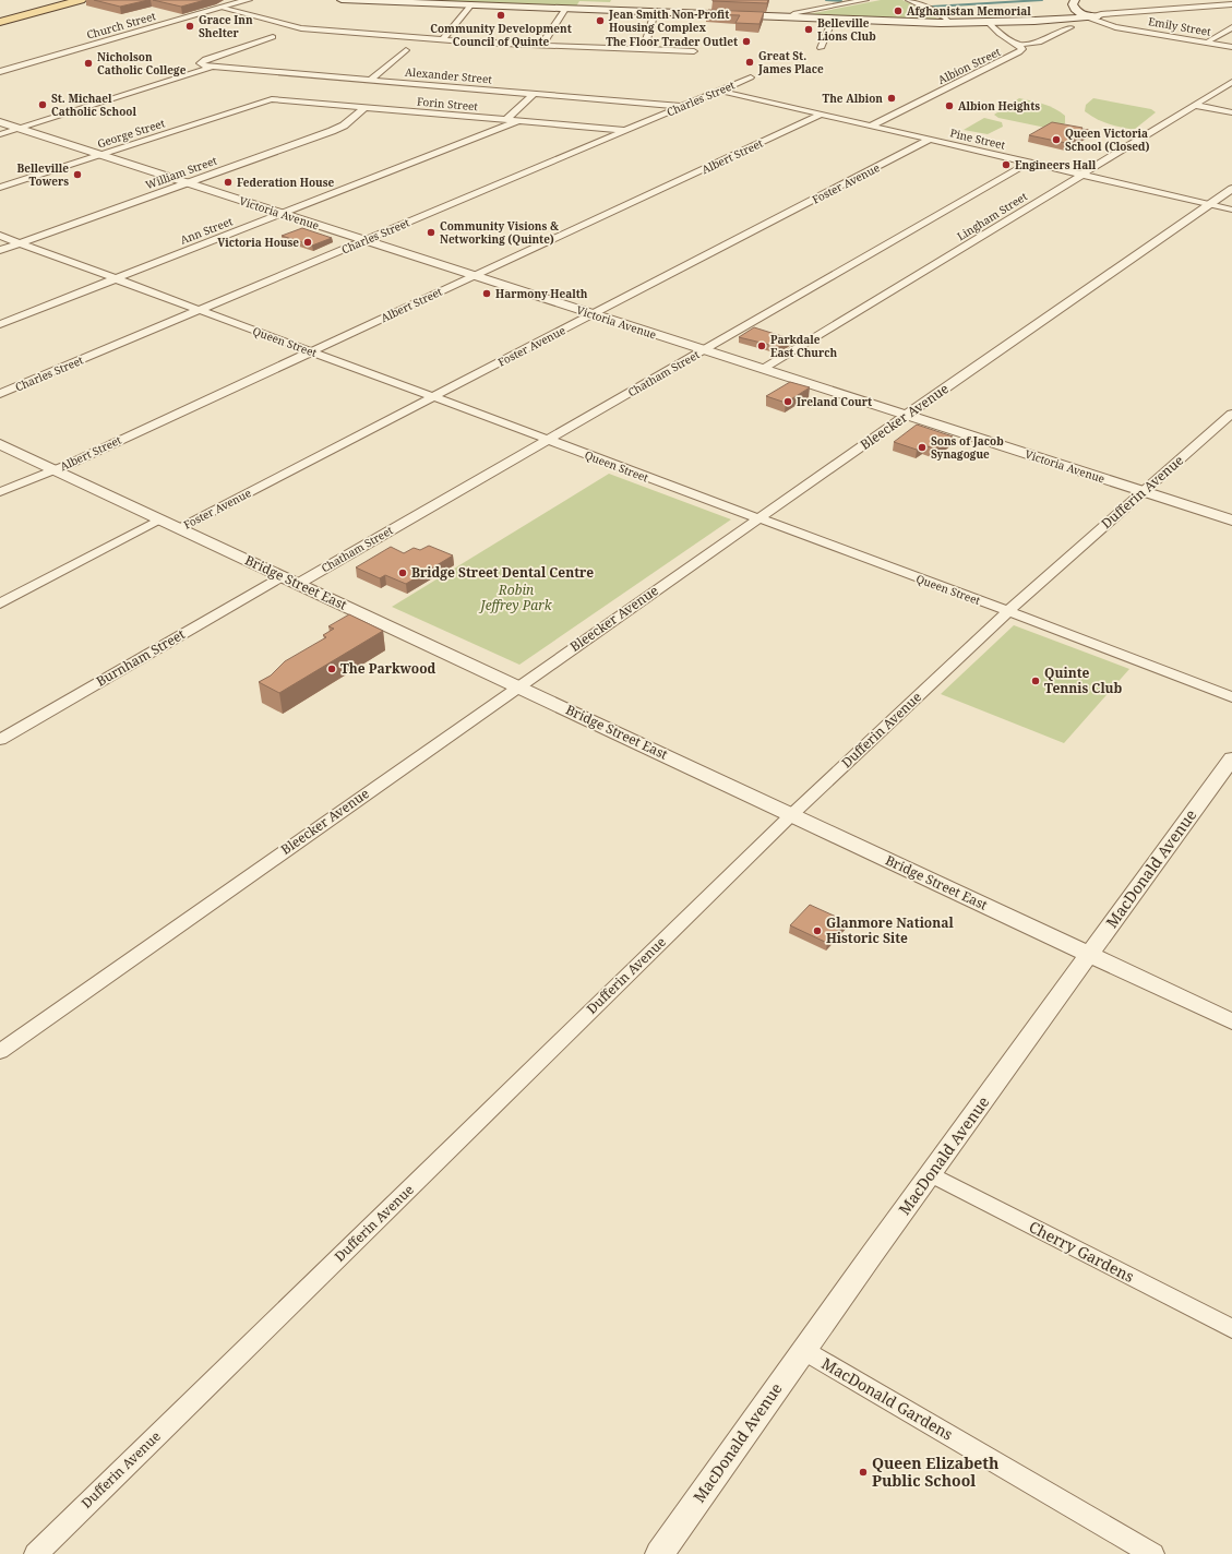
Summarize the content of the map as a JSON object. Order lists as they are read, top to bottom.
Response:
{
  "streets": {
    "street": [
      "Church Street",
      "Emily Street",
      "Albion Street",
      "Alexander Street",
      "Charles Street",
      "Forin Street",
      "George Street",
      "Pine Street",
      "Albert Street",
      "William Street",
      "Foster Avenue",
      "Victoria Avenue",
      "Lingham Street",
      "Ann Street",
      "Queen Street",
      "Chatham Street",
      "Bleecker Avenue",
      "Dufferin Avenue",
      "Bridge Street East",
      "Burnham Street",
      "MacDonald Avenue",
      "Cherry Gardens",
      "MacDonald Gardens"
    ]
  },
  "crossings": [
    ["Albion Street", "Pine Street"],
    ["Alexander Street", "Charles Street"],
    ["Charles Street", "Forin Street"],
    ["Charles Street", "Pine Street"],
    ["Charles Street", "Victoria Avenue"],
    ["Charles Street", "Queen Street"],
    ["Forin Street", "George Street"],
    ["Forin Street", "William Street"],
    ["Forin Street", "Ann Street"],
    ["George Street", "Victoria Avenue"],
    ["Pine Street", "Albert Street"],
    ["Pine Street", "Foster Avenue"],
    ["Pine Street", "Lingham Street"],
    ["Pine Street", "Chatham Street"],
    ["Pine Street", "Bleecker Avenue"],
    ["Albert Street", "Victoria Avenue"],
    ["Albert Street", "Queen Street"],
    ["Albert Street", "Bridge Street East"],
    ["William Street", "Victoria Avenue"],
    ["William Street", "Queen Street"],
    ["Foster Avenue", "Victoria Avenue"],
    ["Foster Avenue", "Queen Street"],
    ["Foster Avenue", "Bridge Street East"],
    ["Victoria Avenue", "Lingham Street"],
    ["Victoria Avenue", "Ann Street"],
    ["Victoria Avenue", "Chatham Street"],
    ["Victoria Avenue", "Bleecker Avenue"],
    ["Victoria Avenue", "Dufferin Avenue"],
    ["Ann Street", "Queen Street"],
    ["Queen Street", "Chatham Street"],
    ["Queen Street", "Bleecker Avenue"],
    ["Queen Street", "Dufferin Avenue"],
    ["Chatham Street", "Bridge Street East"],
    ["Bleecker Avenue", "Bridge Street East"],
    ["Dufferin Avenue", "Bridge Street East"],
    ["Bridge Street East", "Burnham Street"],
    ["Bridge Street East", "MacDonald Avenue"],
    ["MacDonald Avenue", "Cherry Gardens"],
    ["MacDonald Avenue", "MacDonald Gardens"]
  ],
  "parks": ["Robin Jeffrey Park"],
  "places": [
    "Afghanistan Memorial",
    "Community Development Council of Quinte",
    "Jean Smith Non-Profit Housing Complex",
    "Grace Inn Shelter",
    "Belleville Lions Club",
    "The Floor Trader Outlet",
    "Great St. James Place",
    "Nicholson Catholic College",
    "The Albion",
    "St. Michael Catholic School",
    "Albion Heights",
    "Queen Victoria School (Closed)",
    "Engineers Hall",
    "Belleville Towers",
    "Federation House",
    "Community Visions & Networking (Quinte)",
    "Victoria House",
    "Harmony Health",
    "Parkdale East Church",
    "Ireland Court",
    "Sons of Jacob Synagogue",
    "Bridge Street Dental Centre",
    "The Parkwood",
    "Quinte Tennis Club",
    "Glanmore National Historic Site",
    "Queen Elizabeth Public School"
  ]
}
